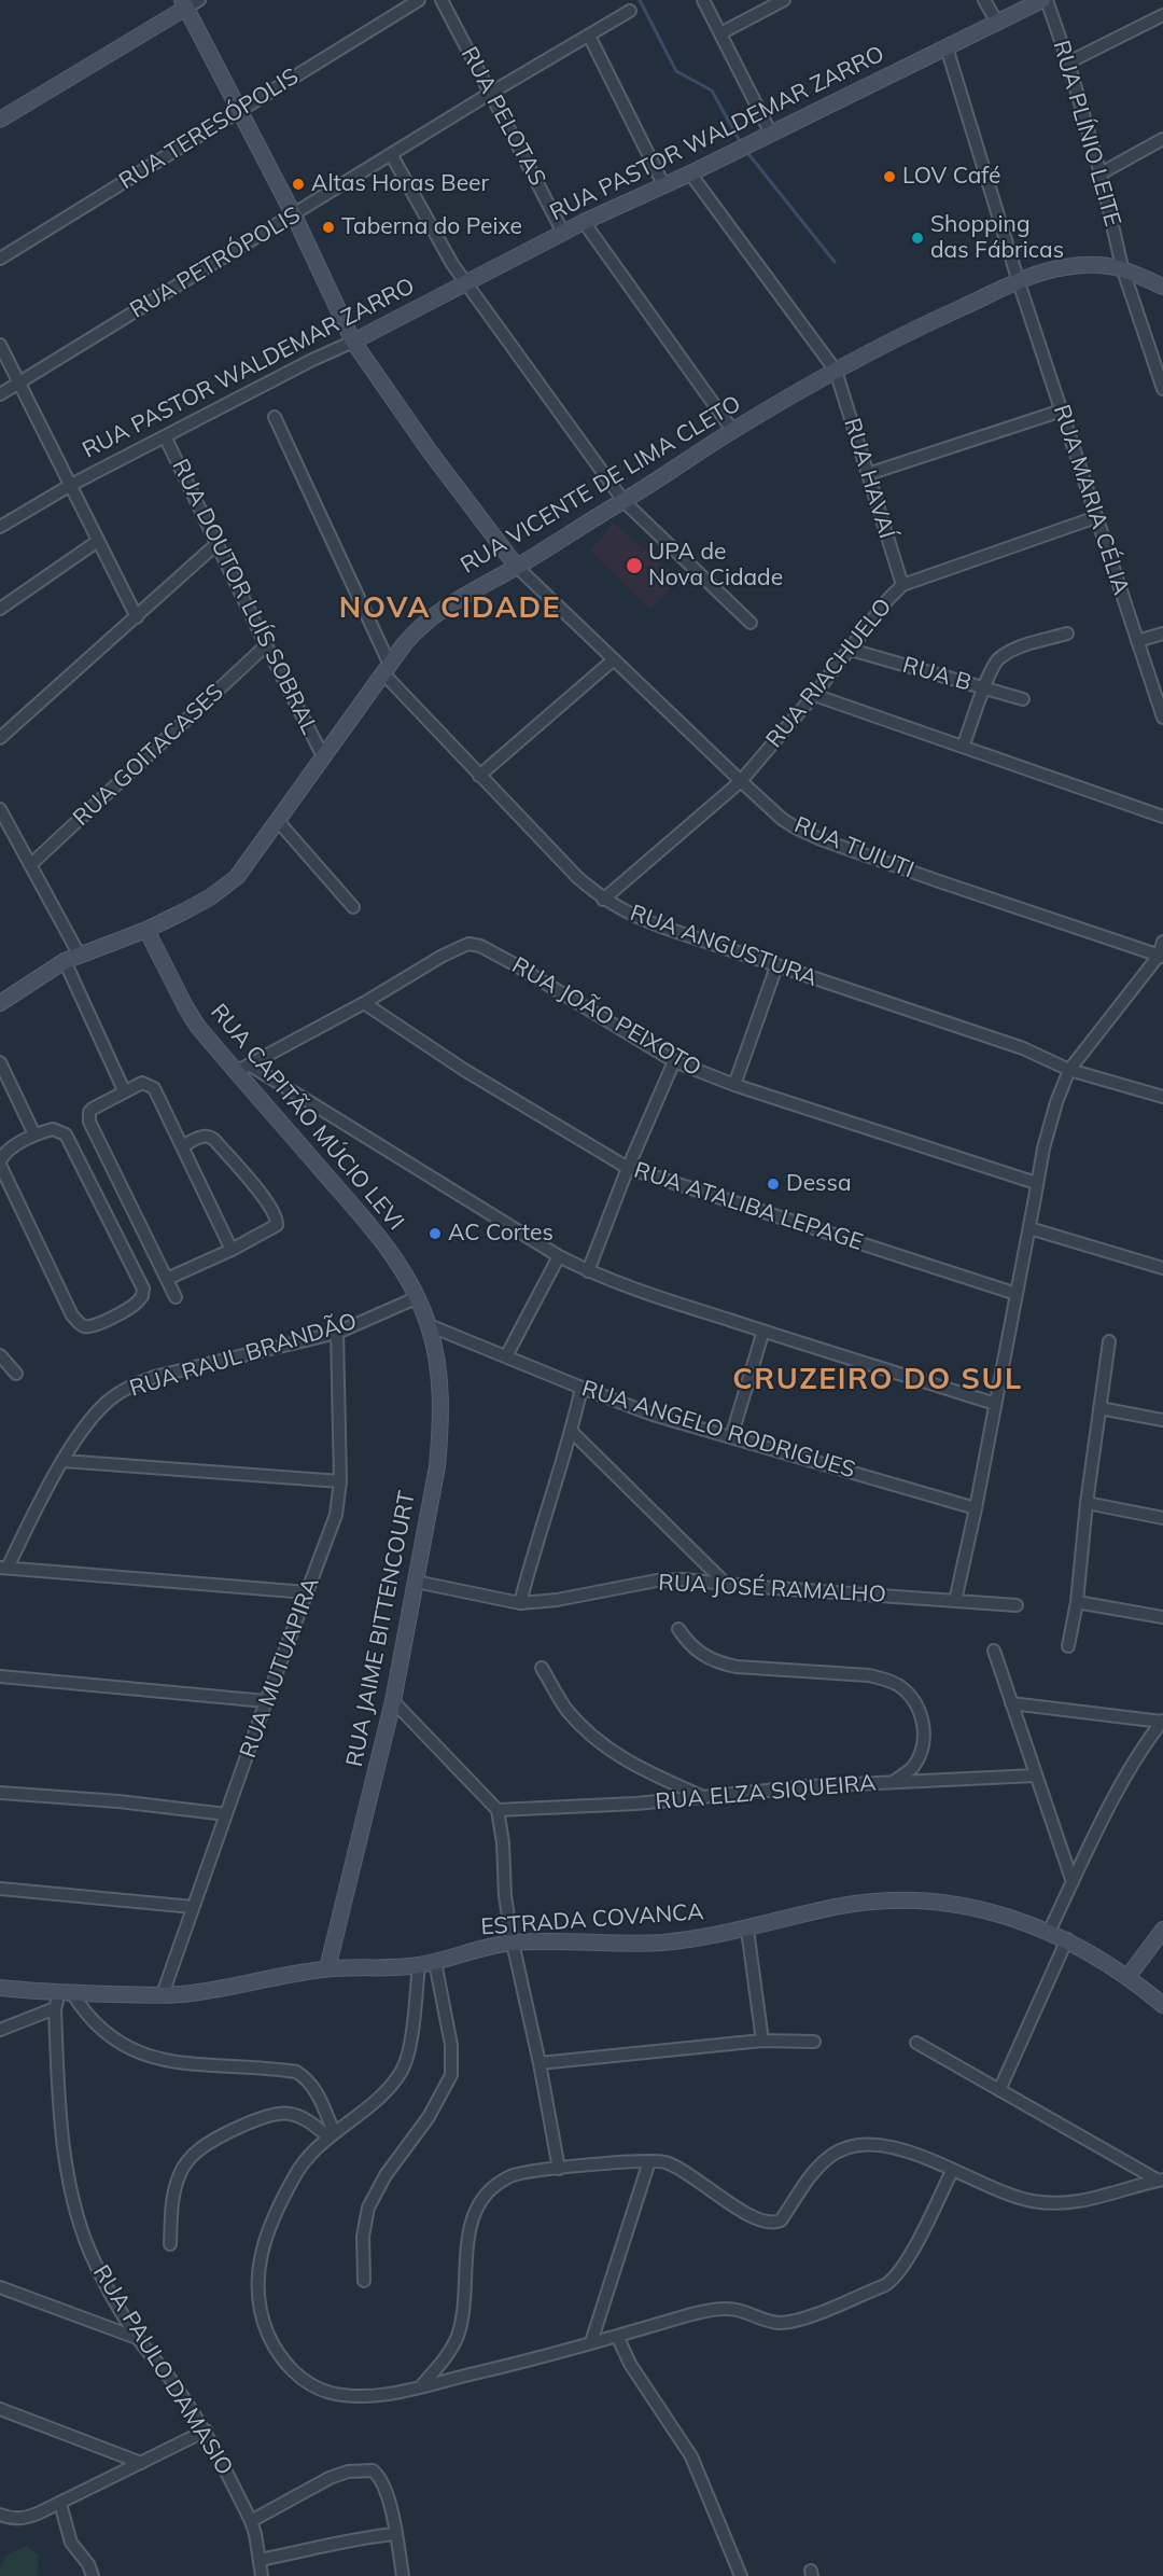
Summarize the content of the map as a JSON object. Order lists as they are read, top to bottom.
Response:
{
  "streets": {
    "street": [
      "RUA PELOTAS",
      "RUA TERESÓPOLIS",
      "RUA PASTOR WALDEMAR ZARRO",
      "RUA PLÍNIO LEITE",
      "RUA PETRÓPOLIS",
      "RUA HAVAÍ",
      "RUA VICENTE DE LIMA CLETO",
      "RUA MARIA CÉLIA",
      "RUA DOUTOR LUÍS SOBRAL",
      "RUA RIACHUELO",
      "RUA B",
      "RUA GOITACASES",
      "RUA TUIUTI",
      "RUA ANGUSTURA",
      "RUA JOÃO PEIXOTO",
      "RUA CAPITÃO MÚCIO LEVI",
      "RUA ATALIBA LEPAGE",
      "RUA RAUL BRANDÃO",
      "RUA ANGELO RODRIGUES",
      "RUA JOSÉ RAMALHO",
      "RUA JAIME BITTENCOURT",
      "RUA MUTUAPIRA",
      "RUA ELZA SIQUEIRA",
      "ESTRADA COVANCA",
      "RUA PAULO DAMASIO"
    ]
  },
  "crossings": [
    ["RUA PELOTAS", "RUA PASTOR WALDEMAR ZARRO"],
    ["RUA PELOTAS", "RUA PETRÓPOLIS"],
    ["RUA PASTOR WALDEMAR ZARRO", "RUA PLÍNIO LEITE"],
    ["RUA PASTOR WALDEMAR ZARRO", "RUA HAVAÍ"],
    ["RUA PASTOR WALDEMAR ZARRO", "RUA MARIA CÉLIA"],
    ["RUA PASTOR WALDEMAR ZARRO", "RUA DOUTOR LUÍS SOBRAL"],
    ["RUA PLÍNIO LEITE", "RUA VICENTE DE LIMA CLETO"],
    ["RUA HAVAÍ", "RUA VICENTE DE LIMA CLETO"],
    ["RUA HAVAÍ", "RUA RIACHUELO"],
    ["RUA VICENTE DE LIMA CLETO", "RUA MARIA CÉLIA"],
    ["RUA VICENTE DE LIMA CLETO", "RUA DOUTOR LUÍS SOBRAL"],
    ["RUA VICENTE DE LIMA CLETO", "RUA TUIUTI"],
    ["RUA VICENTE DE LIMA CLETO", "RUA ANGUSTURA"],
    ["RUA VICENTE DE LIMA CLETO", "RUA CAPITÃO MÚCIO LEVI"],
    ["RUA MARIA CÉLIA", "RUA RIACHUELO"],
    ["RUA DOUTOR LUÍS SOBRAL", "RUA GOITACASES"],
    ["RUA RIACHUELO", "RUA B"],
    ["RUA RIACHUELO", "RUA TUIUTI"],
    ["RUA RIACHUELO", "RUA ANGUSTURA"],
    ["RUA JOÃO PEIXOTO", "RUA CAPITÃO MÚCIO LEVI"],
    ["RUA JOÃO PEIXOTO", "RUA ATALIBA LEPAGE"],
    ["RUA CAPITÃO MÚCIO LEVI", "RUA RAUL BRANDÃO"],
    ["RUA CAPITÃO MÚCIO LEVI", "RUA JAIME BITTENCOURT"],
    ["RUA RAUL BRANDÃO", "RUA JAIME BITTENCOURT"],
    ["RUA RAUL BRANDÃO", "RUA MUTUAPIRA"],
    ["RUA ANGELO RODRIGUES", "RUA JAIME BITTENCOURT"],
    ["RUA JOSÉ RAMALHO", "RUA JAIME BITTENCOURT"],
    ["RUA JAIME BITTENCOURT", "ESTRADA COVANCA"],
    ["RUA MUTUAPIRA", "ESTRADA COVANCA"],
    ["ESTRADA COVANCA", "RUA PAULO DAMASIO"]
  ],
  "districts": ["NOVA CIDADE", "CRUZEIRO DO SUL"],
  "places": [
    "LOV Café",
    "Altas Horas Beer",
    "Taberna do Peixe",
    "Shopping das Fábricas",
    "UPA de Nova Cidade",
    "Dessa",
    "AC Cortes"
  ]
}
